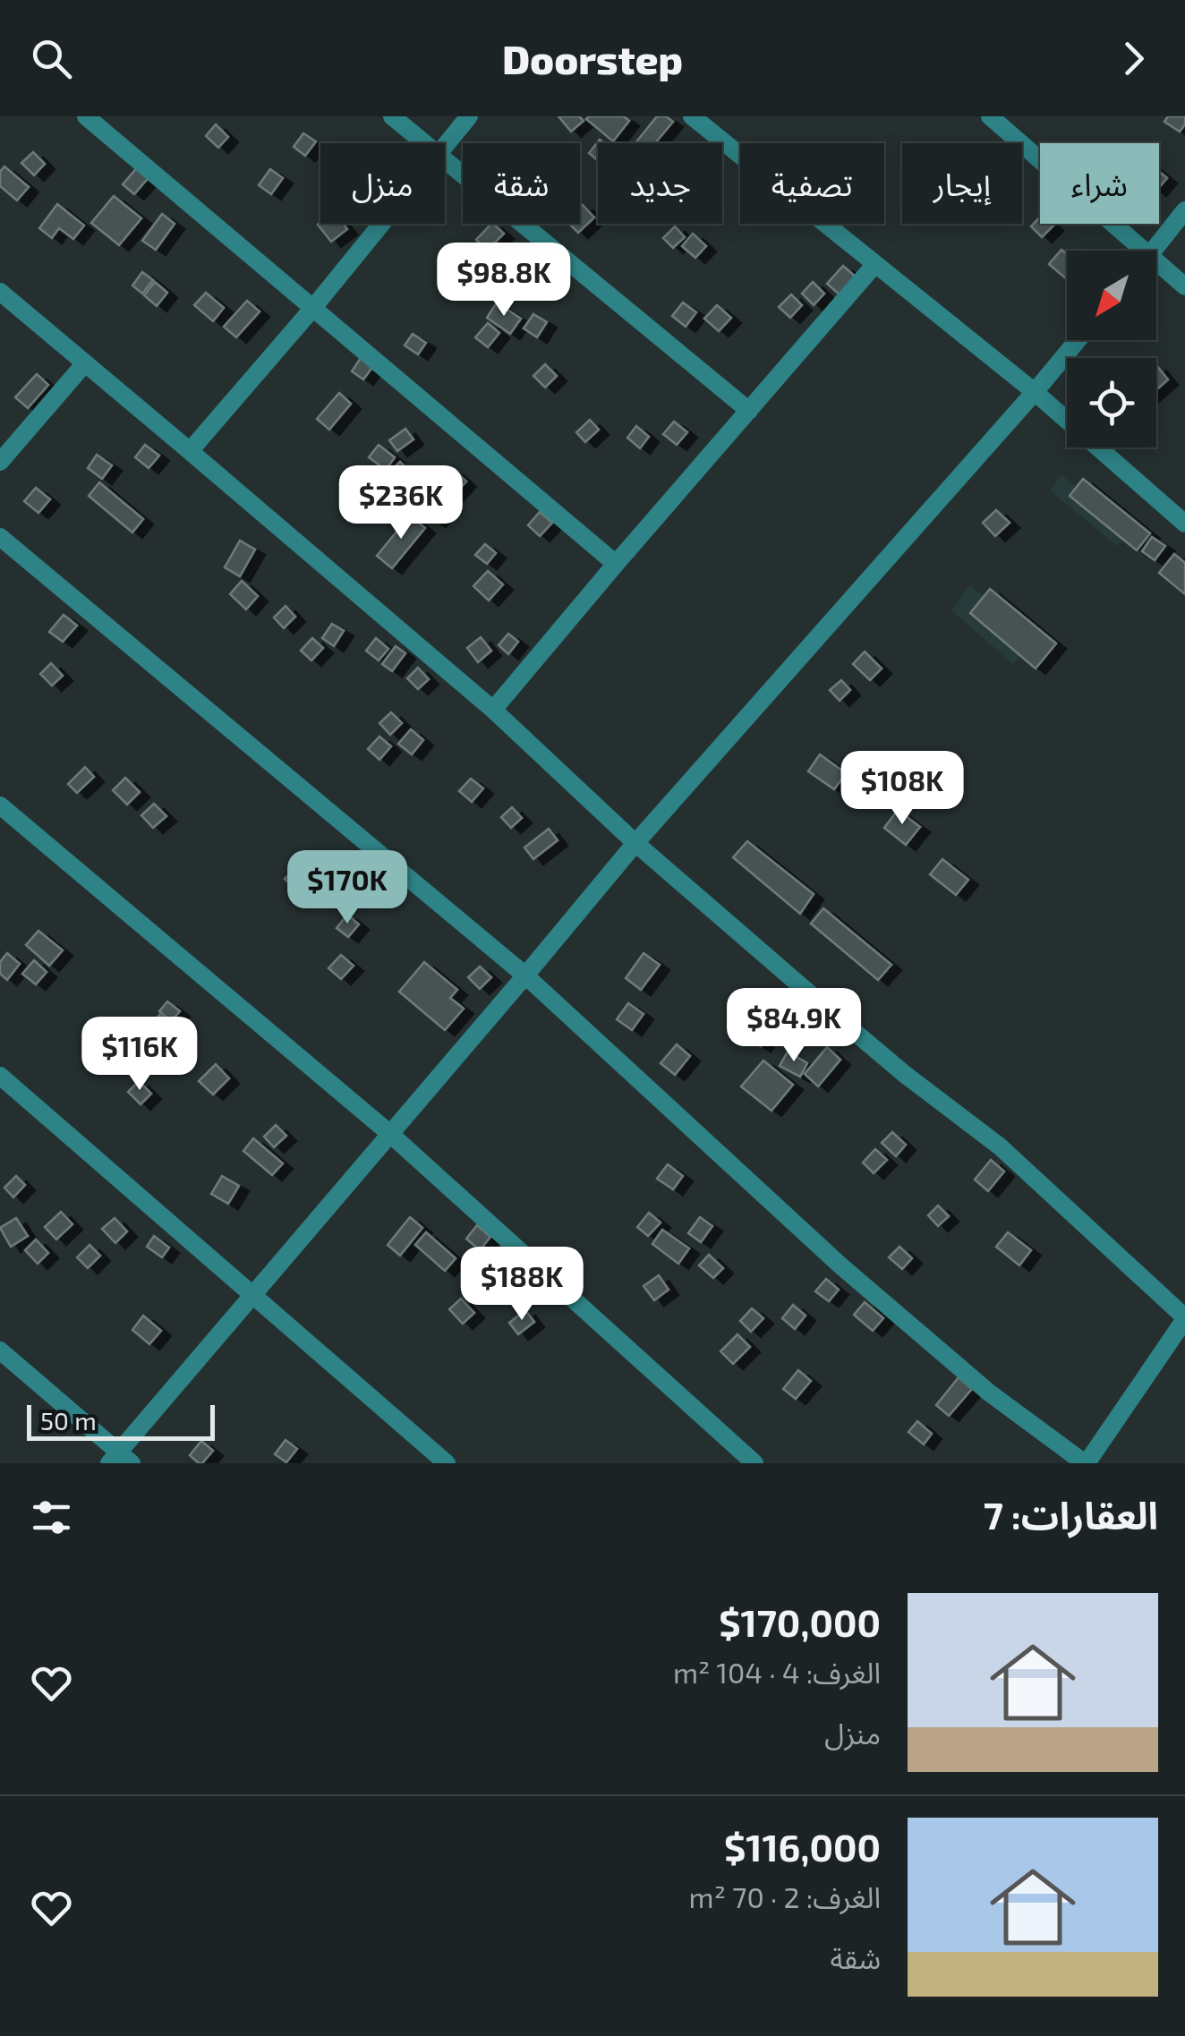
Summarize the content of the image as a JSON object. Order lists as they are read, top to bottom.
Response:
{
  "scale_bar": "50 m",
  "north": "bottom left",
  "page": {
    "header": "Doorstep",
    "chip": [
      "شراء",
      "إيجار",
      "تصفية",
      "جديد",
      "شقة",
      "منزل"
    ],
    "price": [
      "$98.8K",
      "$236K",
      "$108K",
      "$170K",
      "$84.9K",
      "$116K",
      "$188K"
    ],
    "scale": "50 m",
    "heading": "العقارات: 7",
    "list": [
      {
        "name": "$170,000",
        "note": "الغرف: 4 · 104 m² · منزل"
      },
      {
        "name": "$116,000",
        "note": "الغرف: 2 · 70 m² · شقة"
      }
    ]
  }
}
